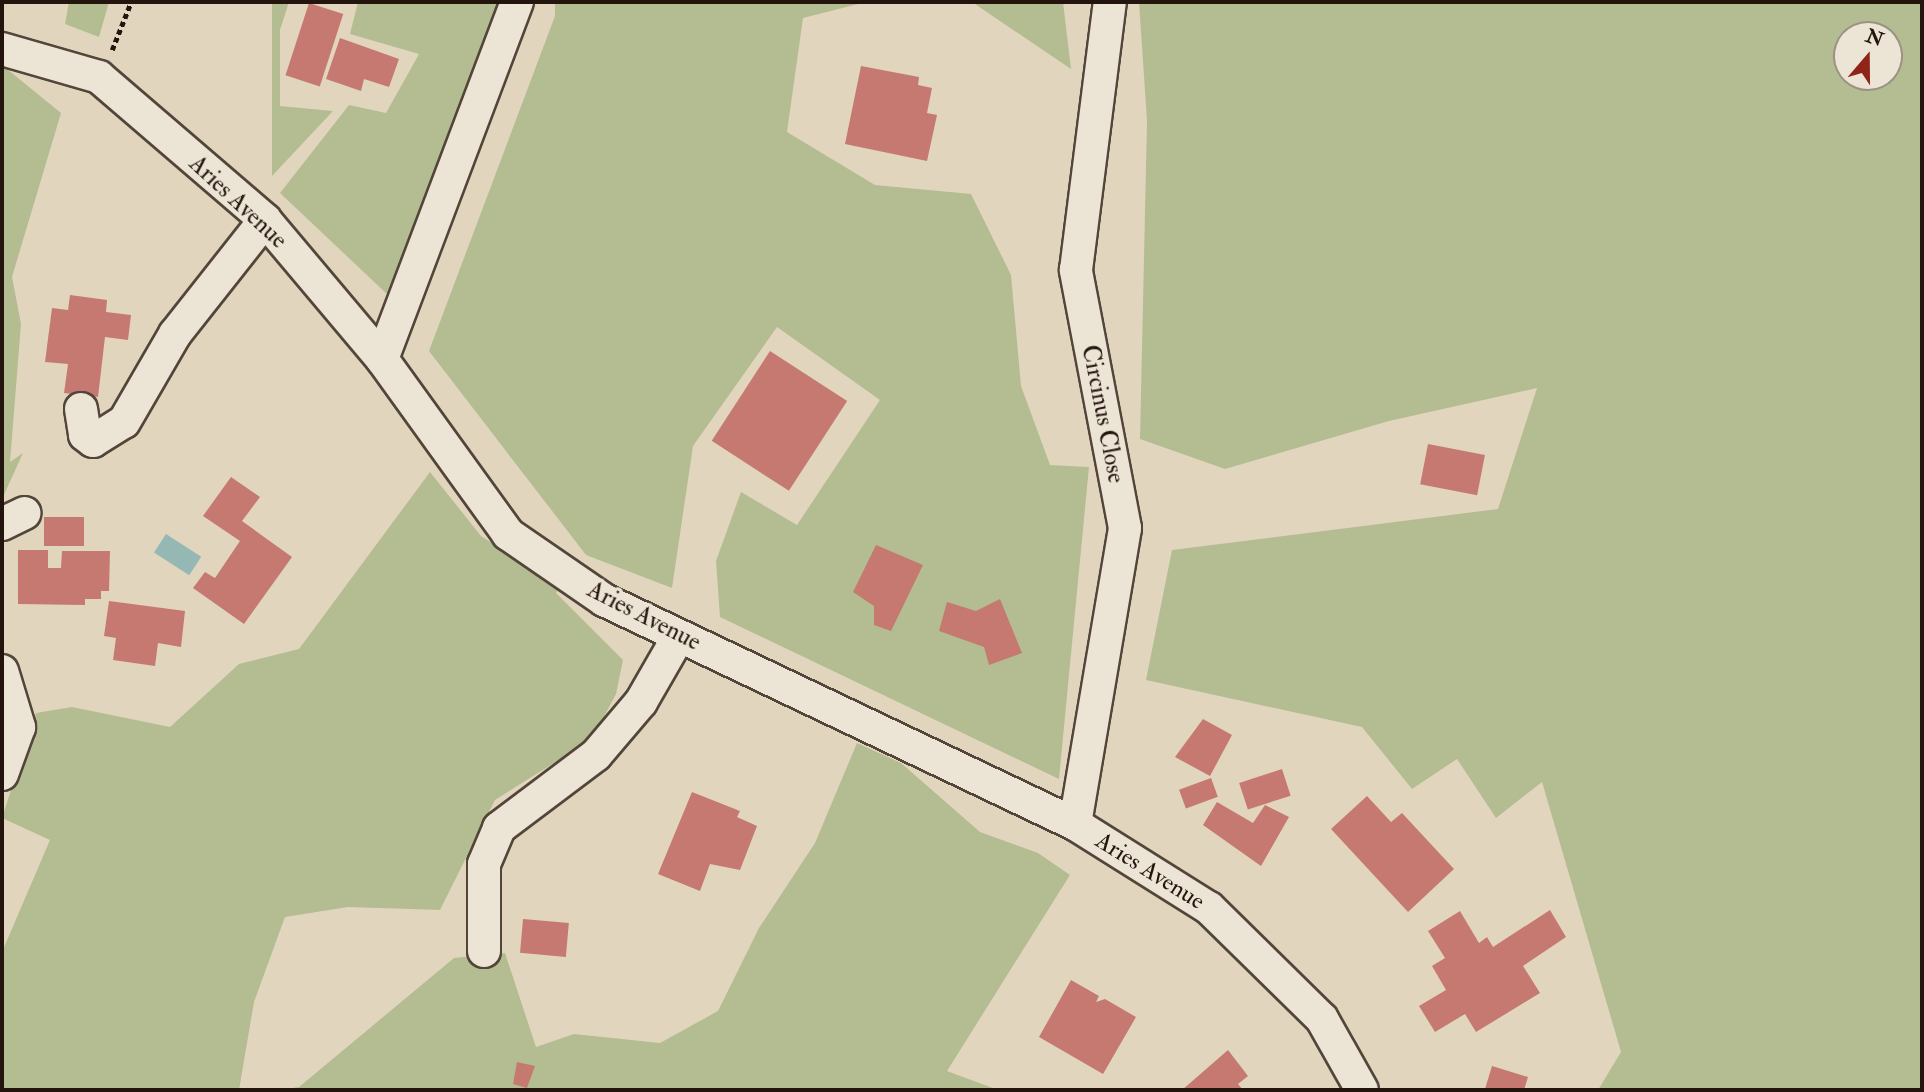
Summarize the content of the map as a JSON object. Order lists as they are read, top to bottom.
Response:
{
  "streets": {
    "street": ["Aries Avenue", "Circinus Close"]
  },
  "crossings": [
    ["Aries Avenue", "Circinus Close"]
  ],
  "north": "top"
}
